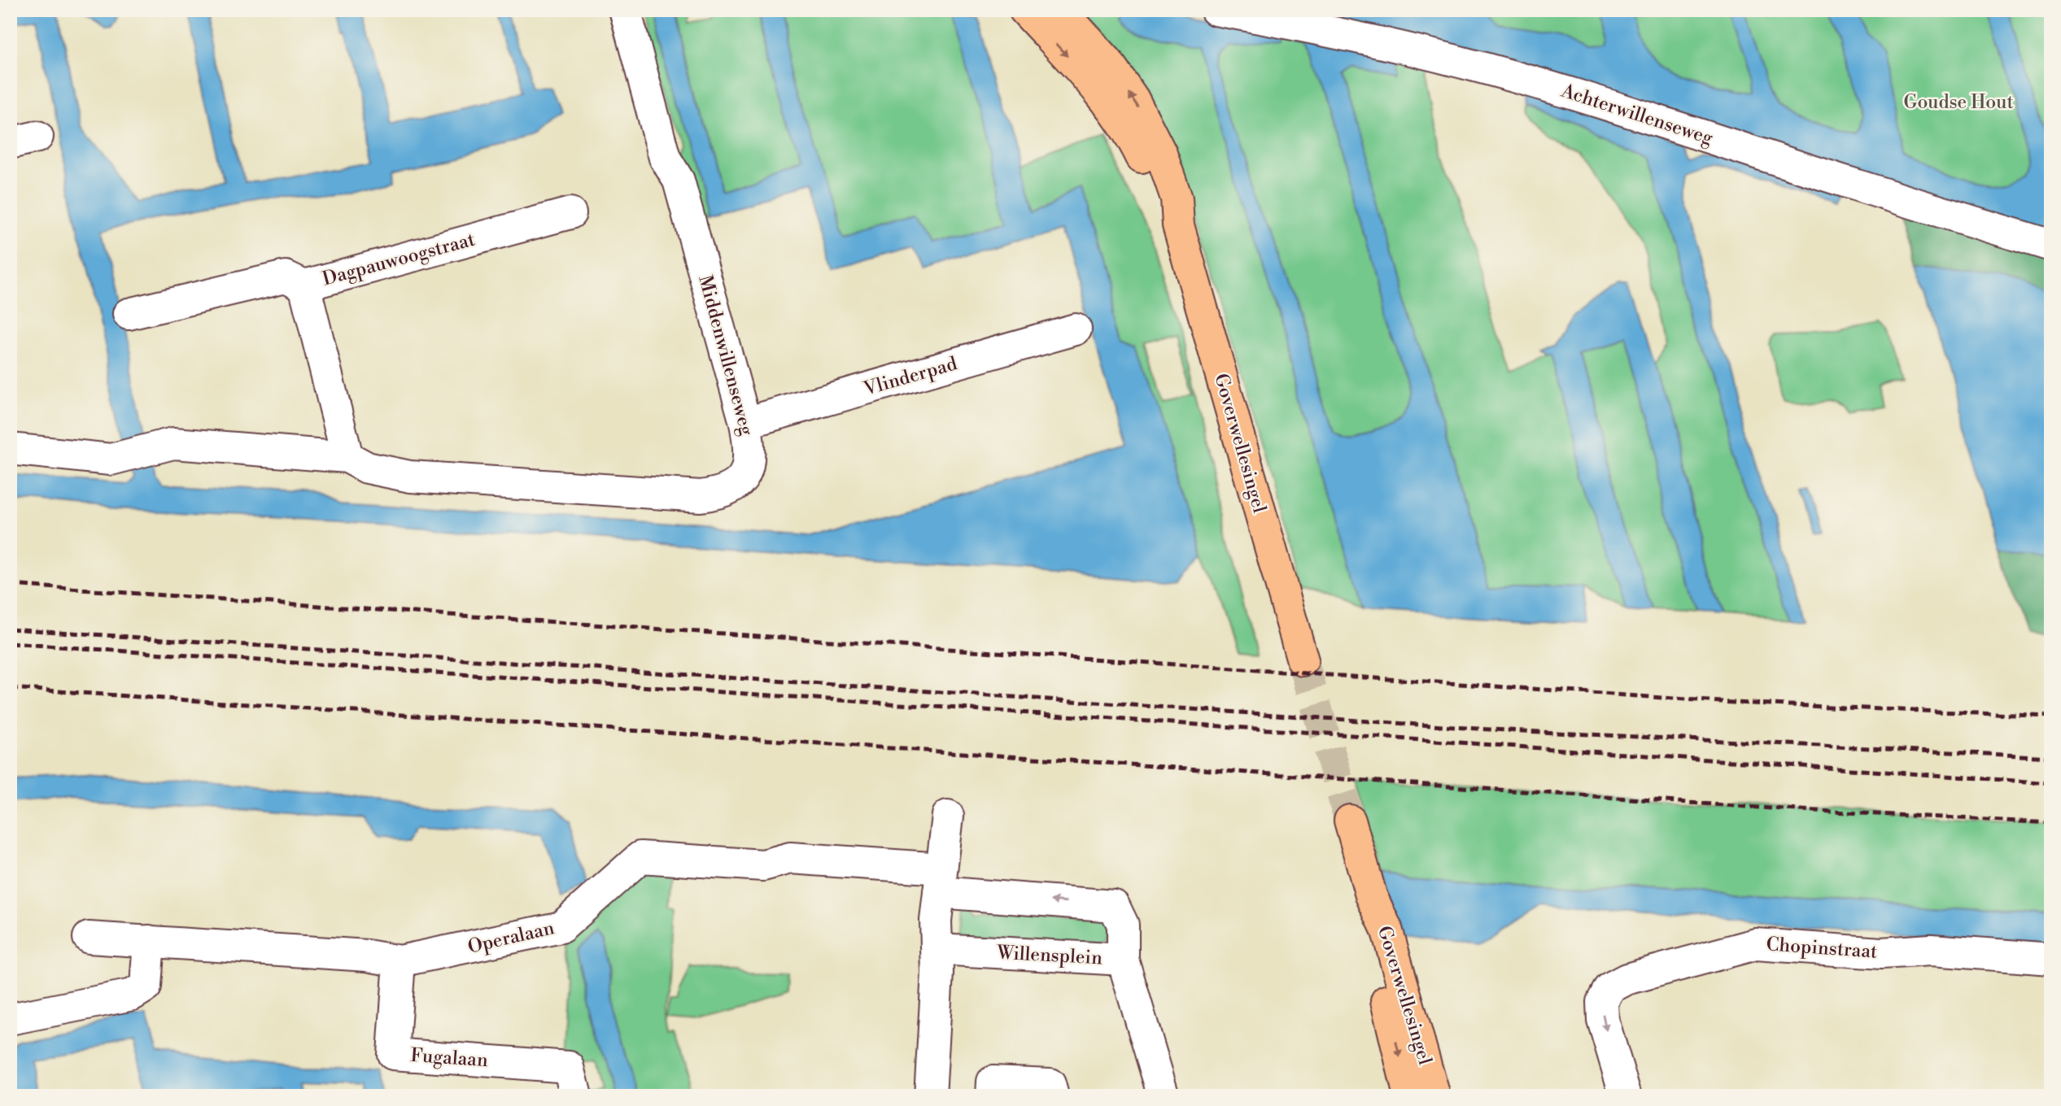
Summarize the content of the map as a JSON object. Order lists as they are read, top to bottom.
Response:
{
  "streets": {
    "main road": ["Goverwellesingel"],
    "street": [
      "Achterwillenseweg",
      "Dagpauwoogstraat",
      "Middenwillenseweg",
      "Vlinderpad",
      "Operalaan",
      "Chopinstraat",
      "Willensplein",
      "Fugalaan"
    ]
  },
  "crossings": [
    ["Middenwillenseweg", "Vlinderpad"],
    ["Operalaan", "Willensplein"],
    ["Operalaan", "Fugalaan"]
  ],
  "parks": ["Goudse Hout"]
}
